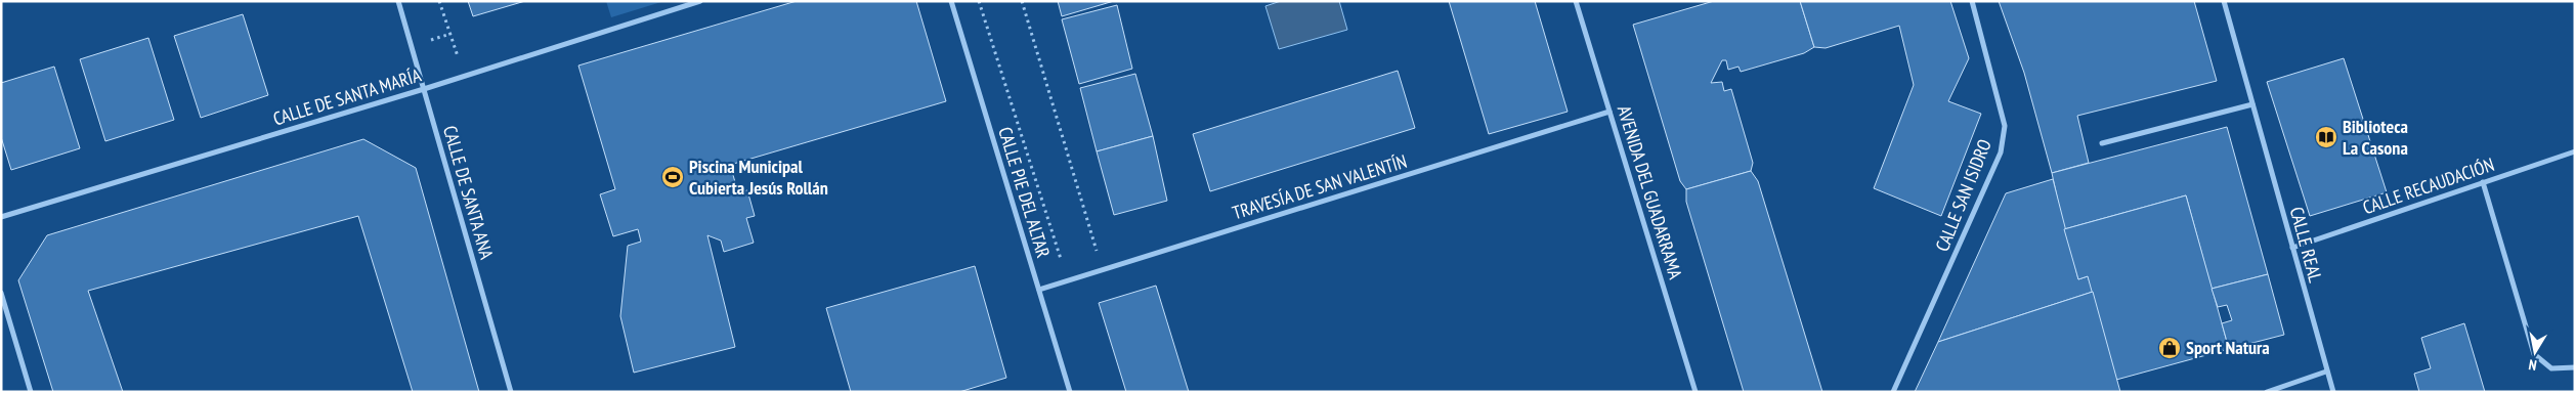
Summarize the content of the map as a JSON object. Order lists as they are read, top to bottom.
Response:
{
  "streets": {
    "street": [
      "CALLE DE SANTA MARÍA",
      "CALLE RECAUDACIÓN",
      "TRAVESÍA DE SAN VALENTÍN",
      "CALLE DE SANTA ANA",
      "CALLE PIE DEL ALTAR",
      "AVENIDA DEL GUADARRAMA",
      "CALLE SAN ISIDRO",
      "CALLE REAL"
    ]
  },
  "crossings": [
    ["CALLE DE SANTA MARÍA", "CALLE DE SANTA ANA"],
    ["CALLE RECAUDACIÓN", "CALLE REAL"],
    ["TRAVESÍA DE SAN VALENTÍN", "CALLE PIE DEL ALTAR"],
    ["TRAVESÍA DE SAN VALENTÍN", "AVENIDA DEL GUADARRAMA"]
  ],
  "places": {
    "library": ["Biblioteca La Casona"],
    "sports": ["Piscina Municipal Cubierta Jesús Rollán"],
    "shop": ["Sport Natura"]
  },
  "north": "bottom"
}
